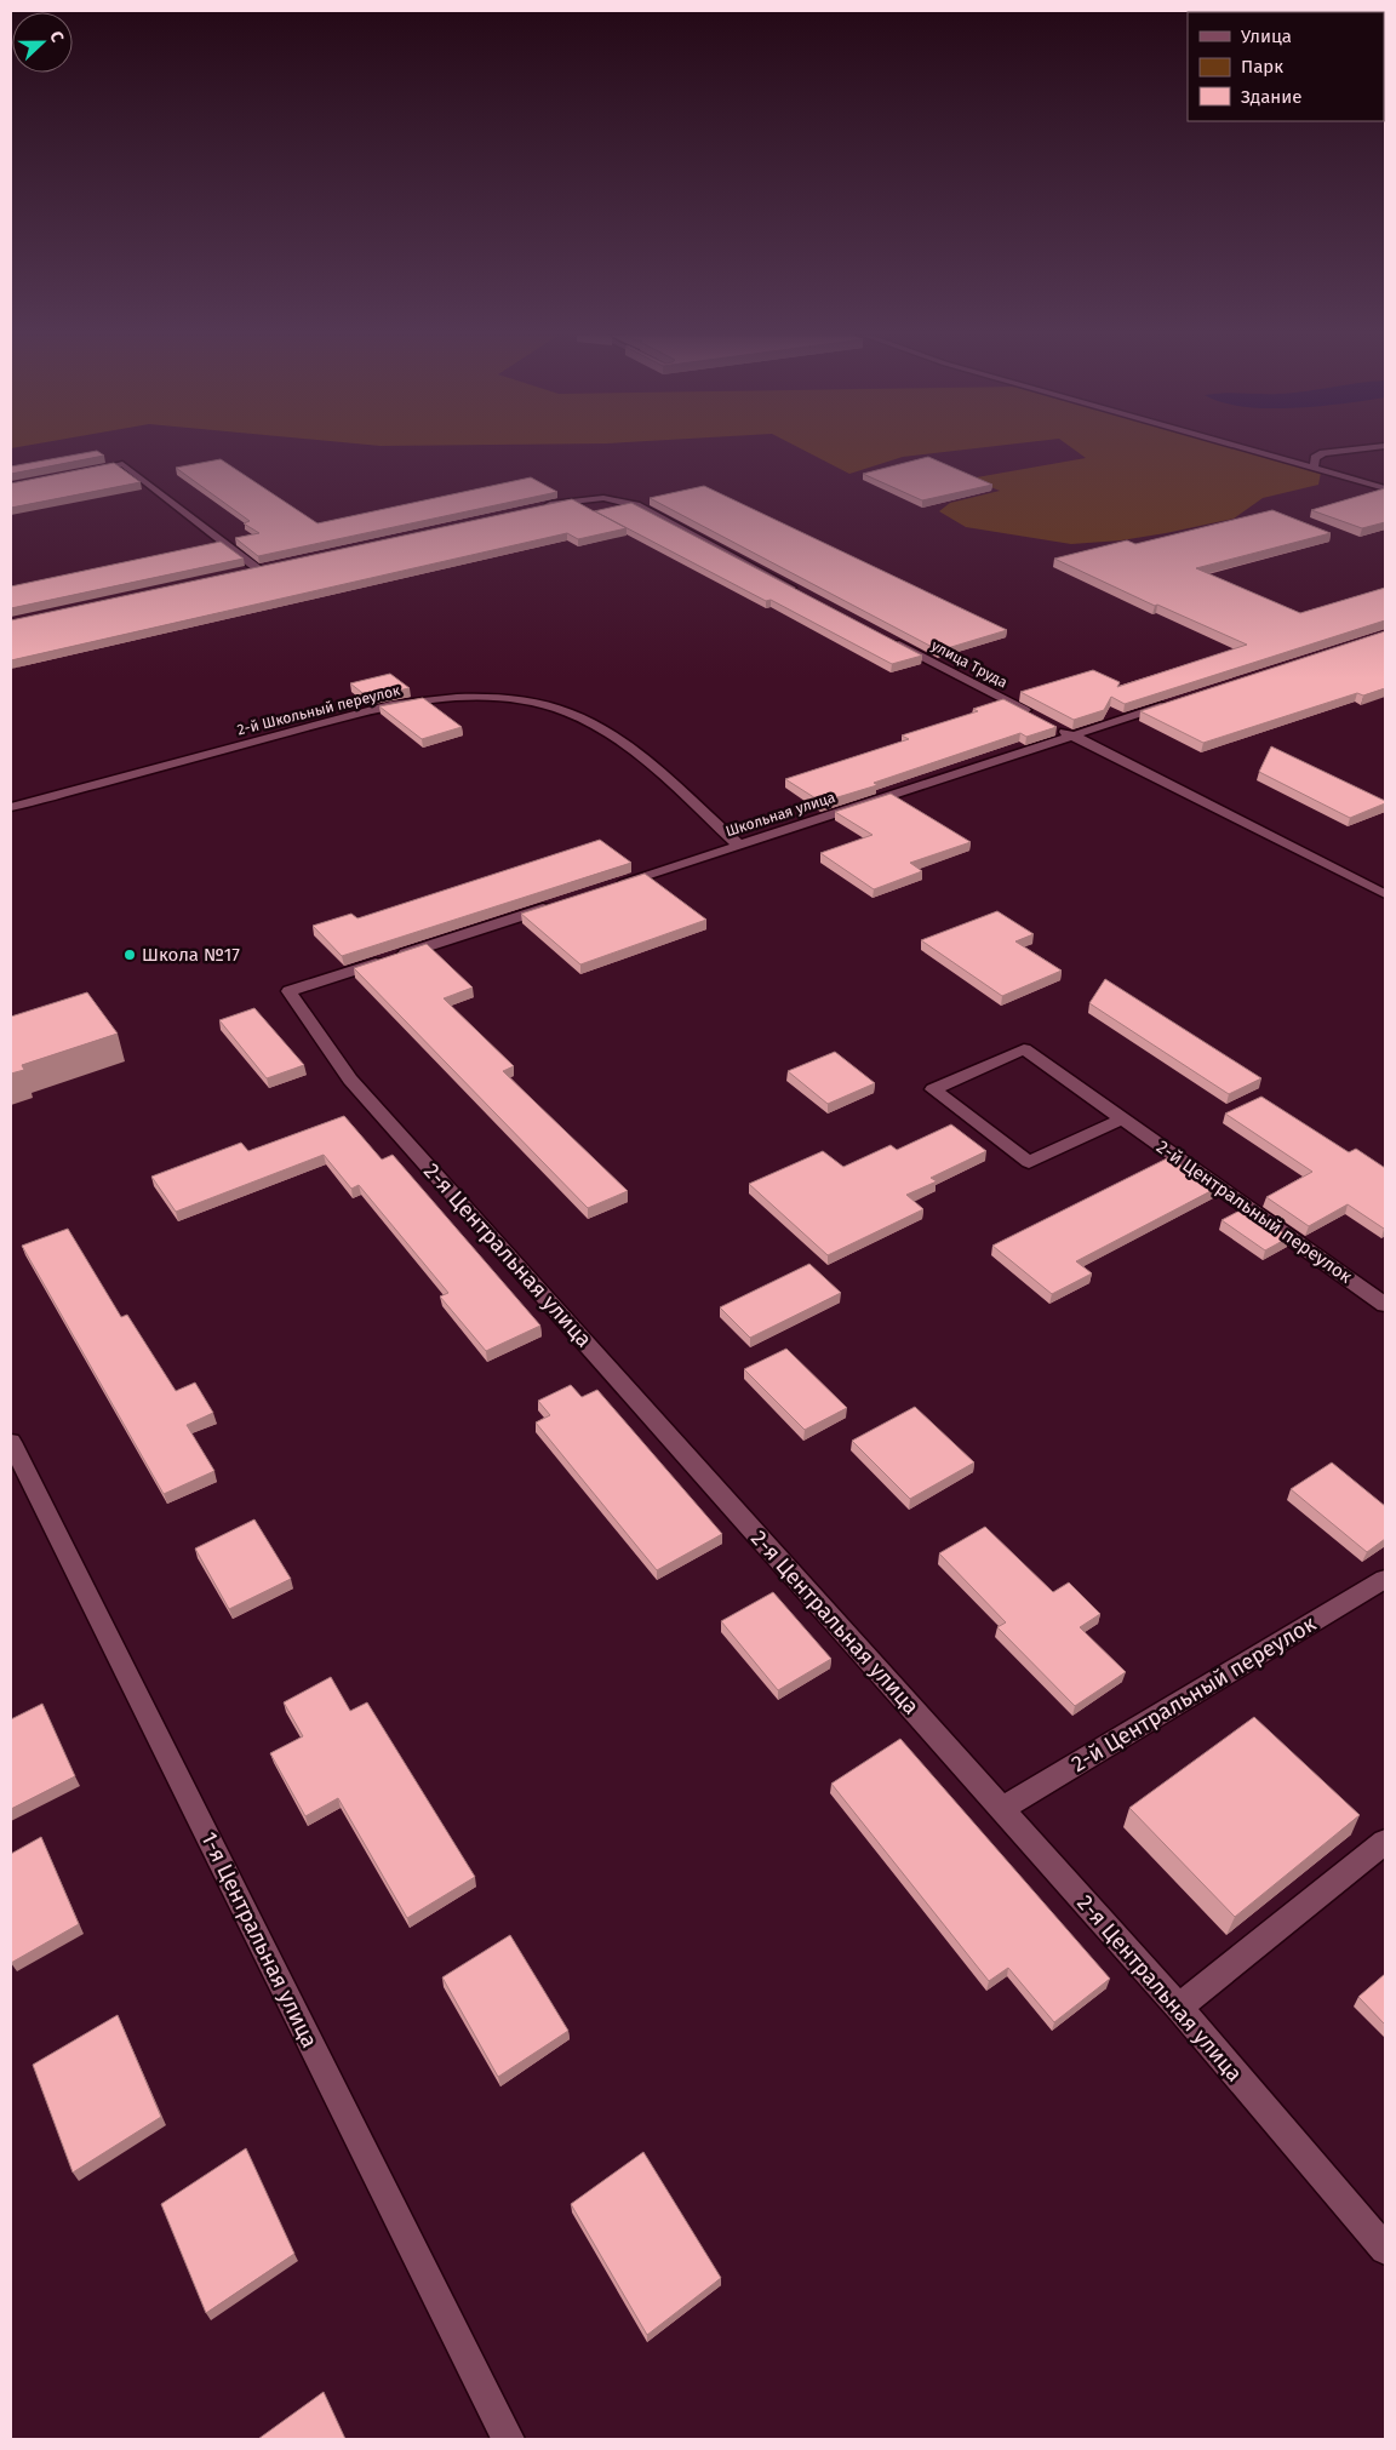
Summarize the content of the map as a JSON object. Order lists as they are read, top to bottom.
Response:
{
  "streets": {
    "street": [
      "улица Труда",
      "2-й Школьный переулок",
      "Школьная улица",
      "2-й Центральный переулок",
      "2-я Центральная улица",
      "1-я Центральная улица"
    ]
  },
  "crossings": [
    ["улица Труда", "Школьная улица"],
    ["2-й Школьный переулок", "Школьная улица"],
    ["2-й Центральный переулок", "2-я Центральная улица"]
  ],
  "places": ["Школа №17"],
  "legend": ["Улица", "Парк", "Здание"],
  "north": "right"
}
